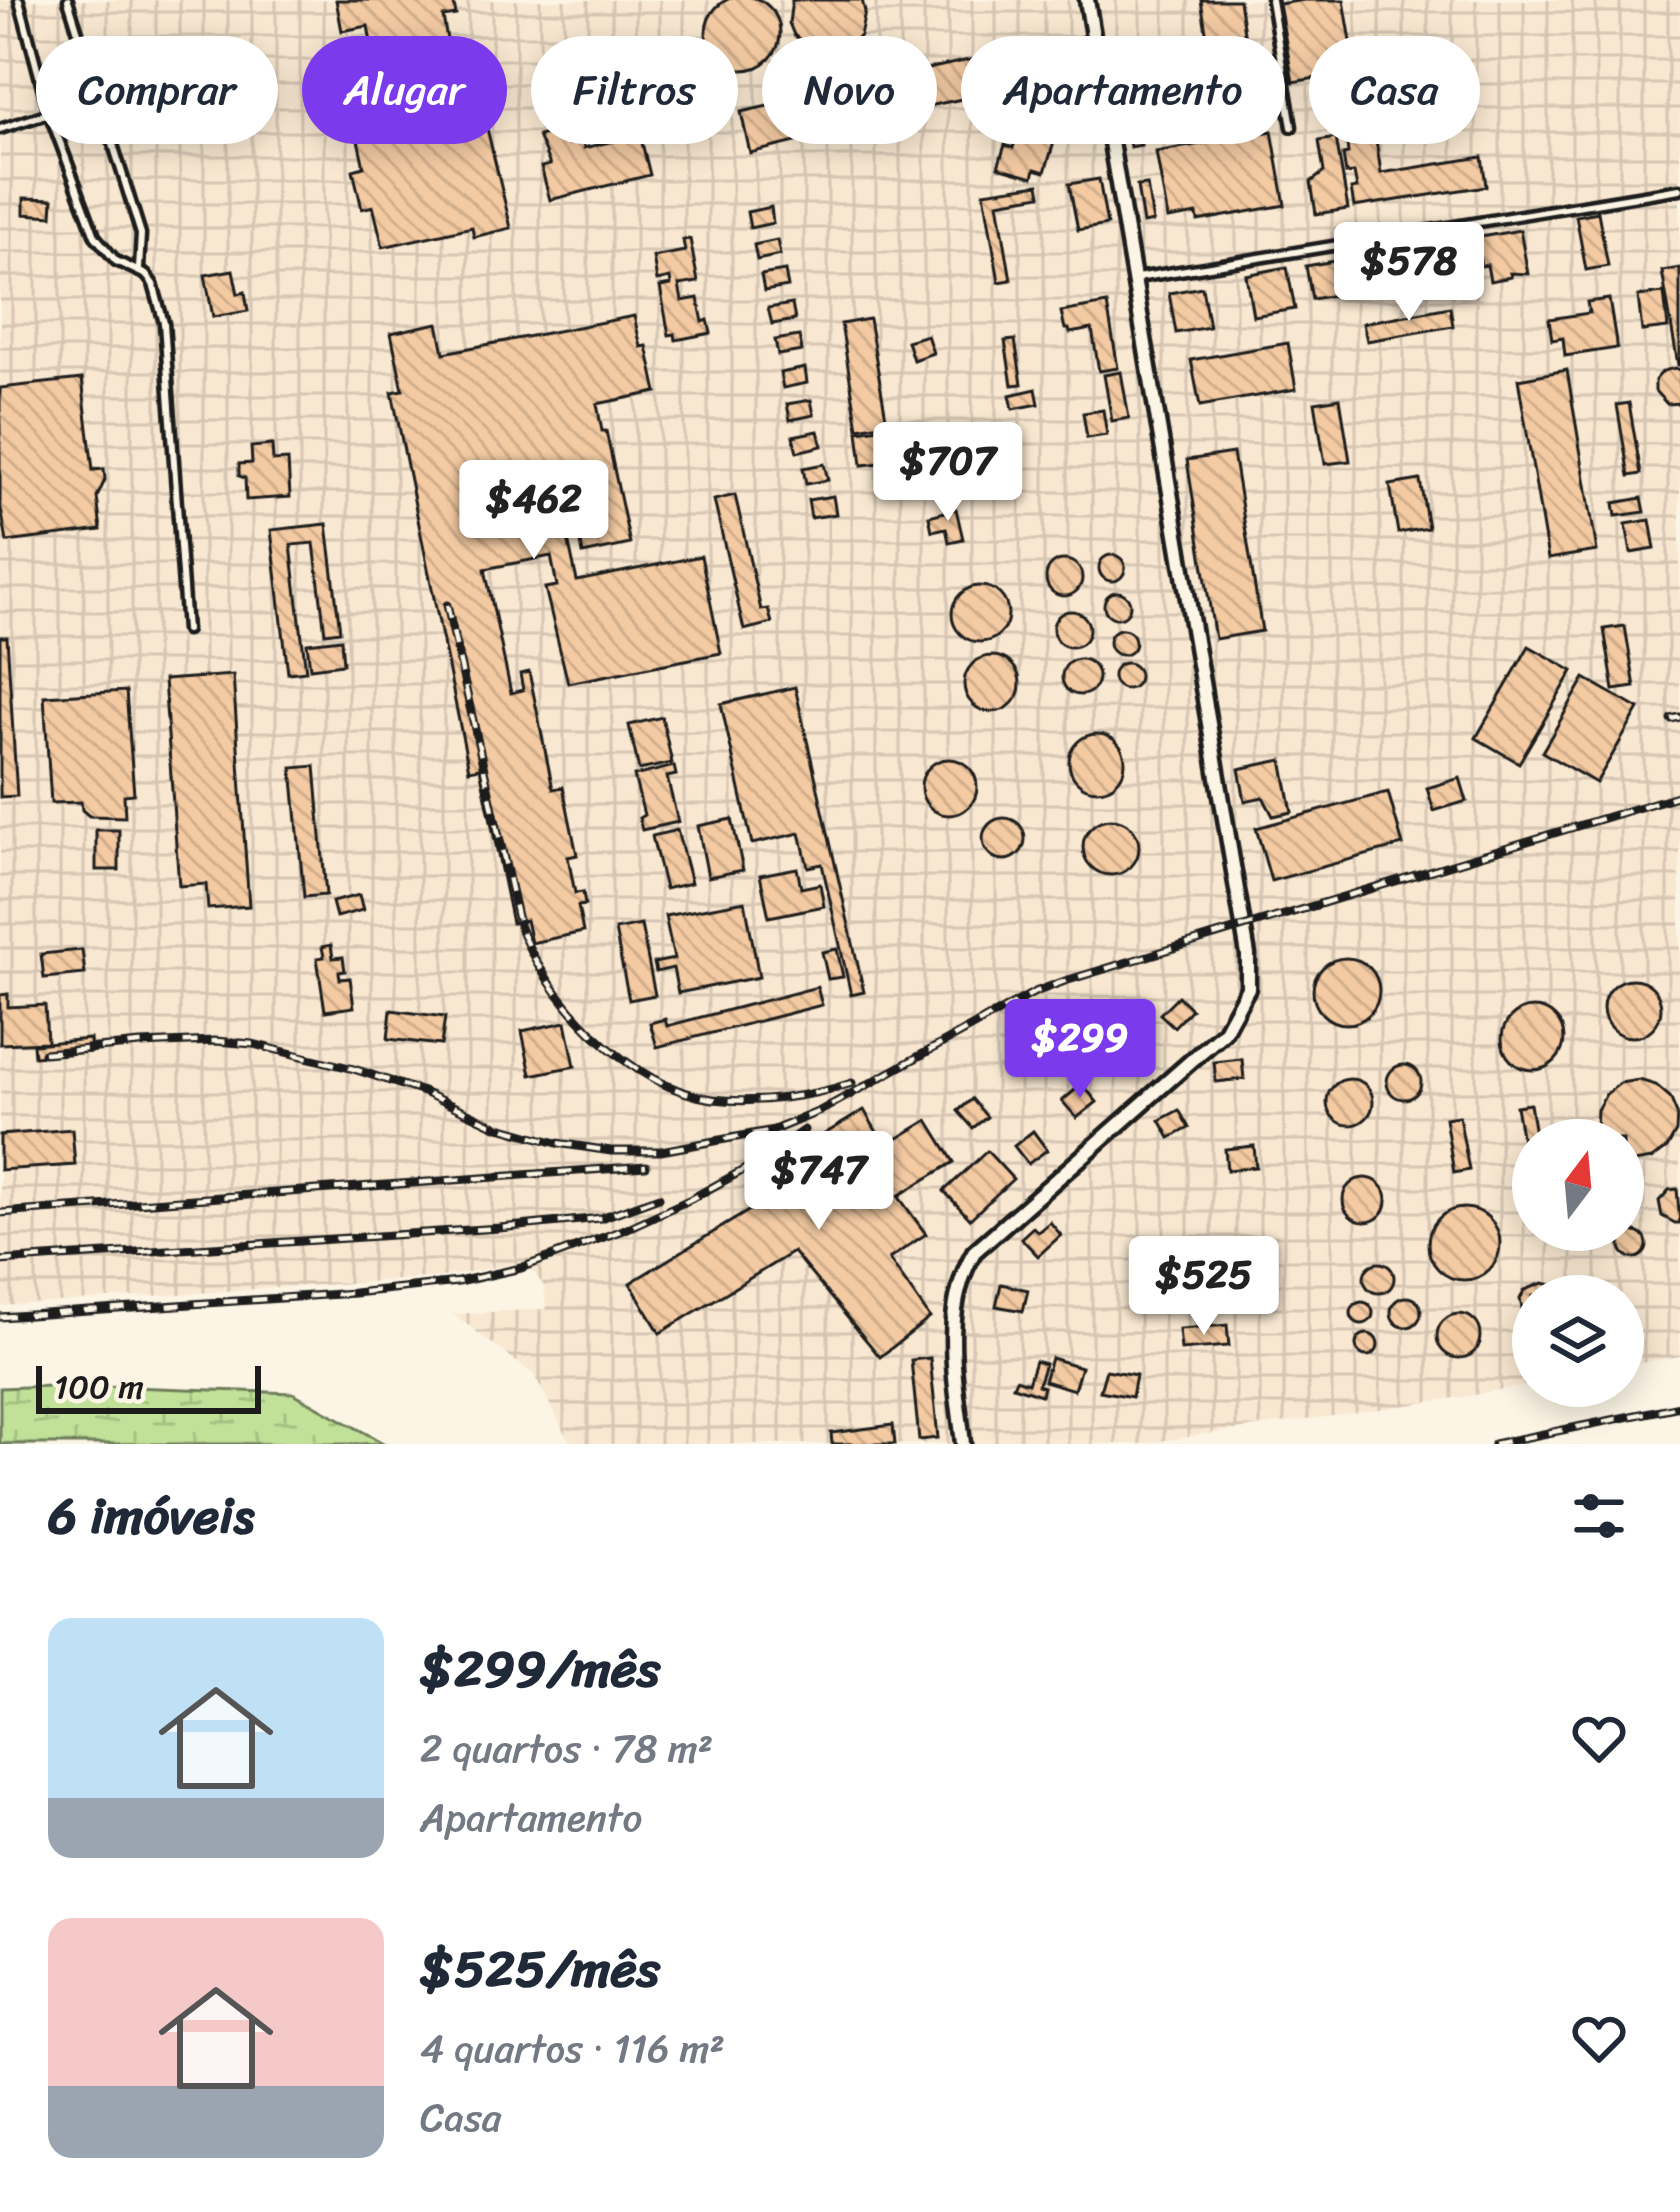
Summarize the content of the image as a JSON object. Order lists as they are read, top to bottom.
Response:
{
  "scale_bar": "100 m",
  "north": "top",
  "page": {
    "chip": [
      "Comprar",
      "Alugar",
      "Filtros",
      "Novo",
      "Apartamento",
      "Casa"
    ],
    "price": [
      "$578",
      "$707",
      "$462",
      "$299",
      "$747",
      "$525"
    ],
    "scale": "100 m",
    "heading": "6 imóveis",
    "list": [
      {
        "name": "$299/mês",
        "note": "2 quartos · 78 m² · Apartamento"
      },
      {
        "name": "$525/mês",
        "note": "4 quartos · 116 m² · Casa"
      }
    ]
  }
}
